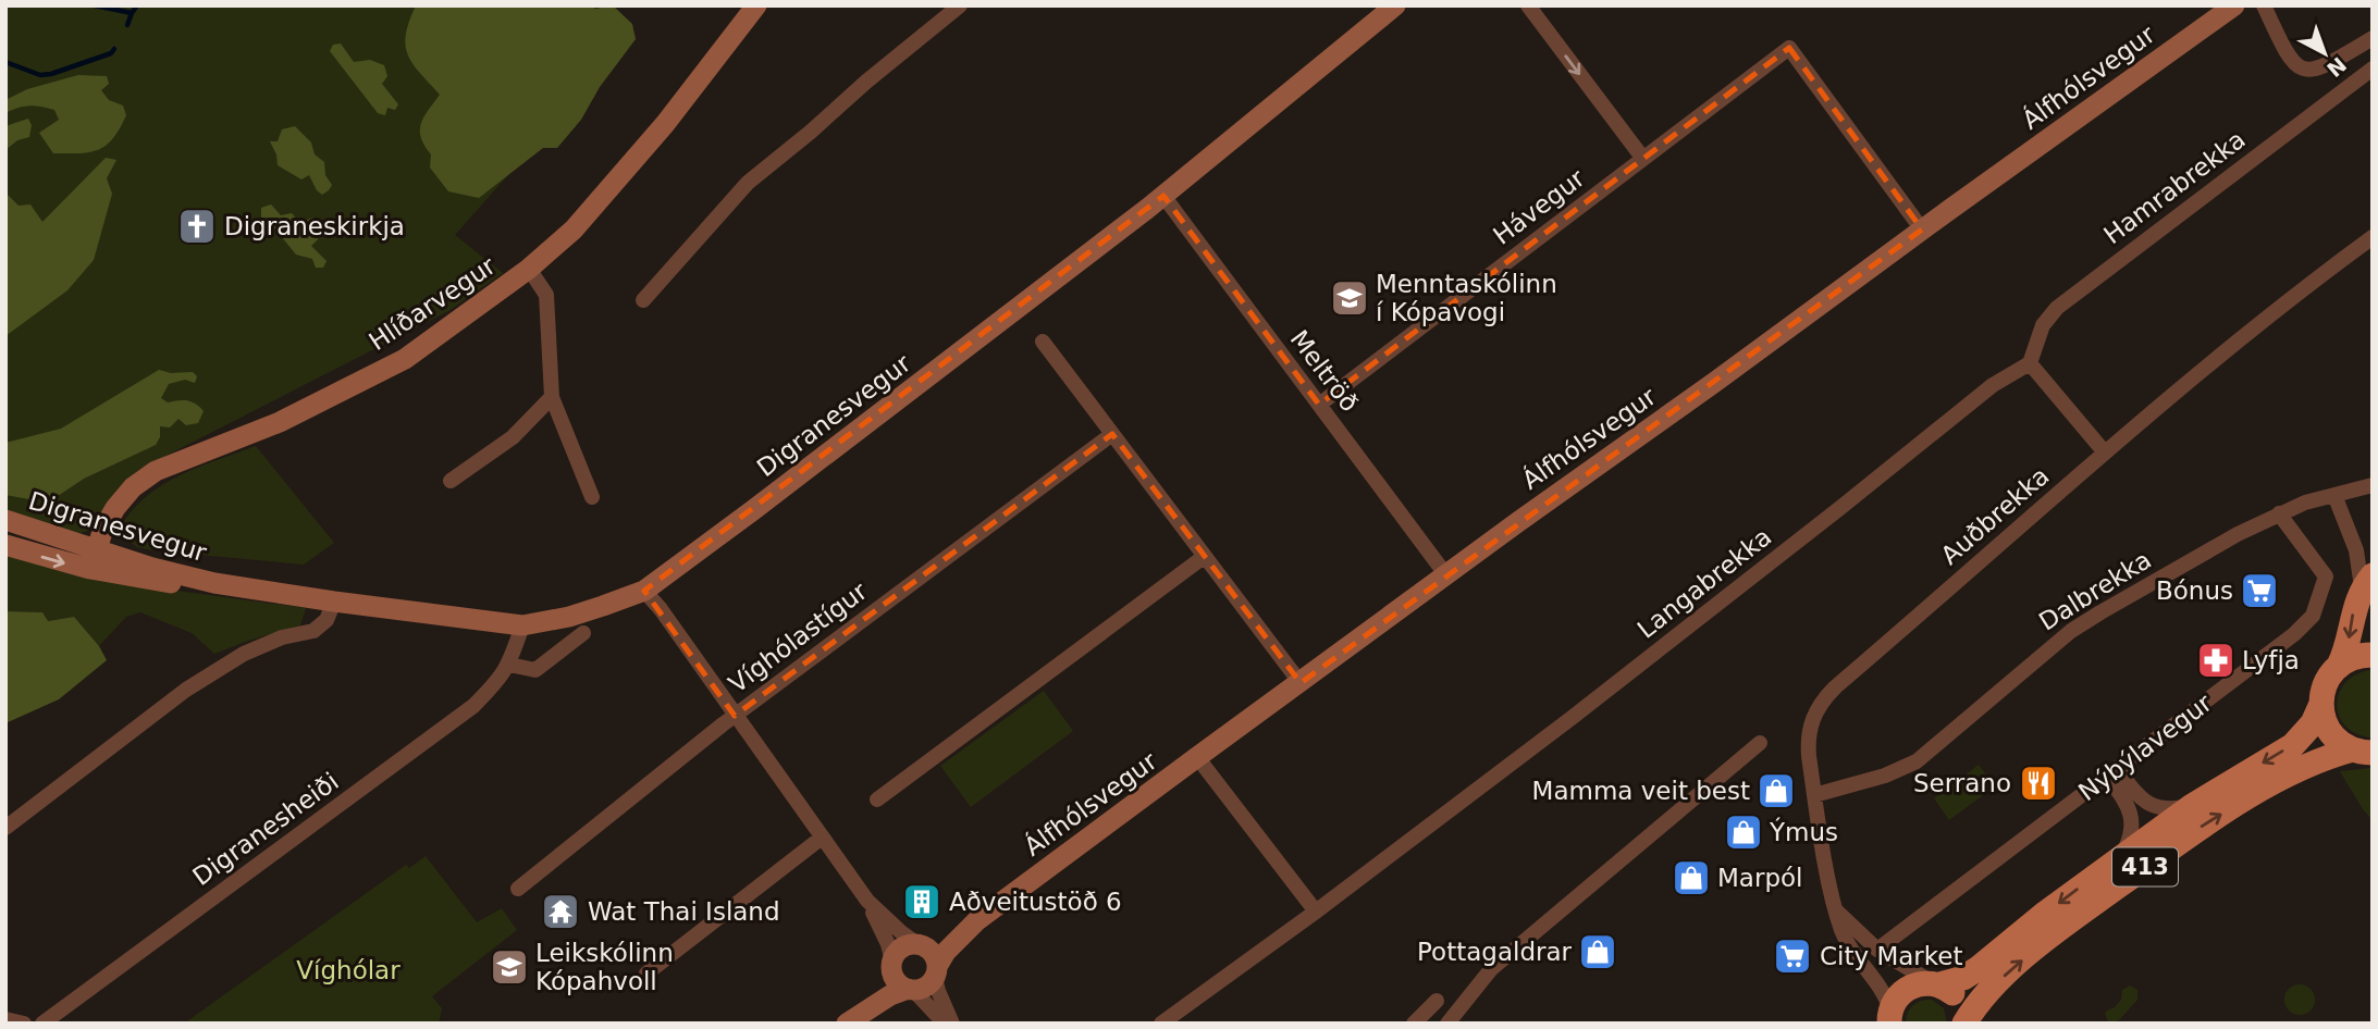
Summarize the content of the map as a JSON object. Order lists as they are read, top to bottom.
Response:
{
  "streets": {
    "main road": ["413"],
    "street": [
      "Álfhólsvegur",
      "Hamrabrekka",
      "Hávegur",
      "Hlíðarvegur",
      "Meltröð",
      "Digranesvegur",
      "Auðbrekka",
      "Langabrekka",
      "Dalbrekka",
      "Víghólastígur",
      "Nýbýlavegur",
      "Digranesheiði"
    ]
  },
  "crossings": [
    ["Álfhólsvegur", "Hávegur"],
    ["Álfhólsvegur", "Meltröð"],
    ["Hamrabrekka", "Langabrekka"],
    ["Hávegur", "Meltröð"],
    ["Hlíðarvegur", "Digranesvegur"],
    ["Meltröð", "Digranesvegur"],
    ["Digranesvegur", "Digranesheiði"],
    ["Auðbrekka", "Dalbrekka"],
    ["Auðbrekka", "413"],
    ["Dalbrekka", "Nýbýlavegur"]
  ],
  "parks": ["Víghólar"],
  "places": {
    "church": ["Digraneskirkja"],
    "school or university": ["Menntaskólinn í Kópavogi", "Leikskólinn Kópahvoll"],
    "supermarket": ["Bónus", "City Market"],
    "pharmacy": ["Lyfja"],
    "restaurant": ["Serrano"],
    "shop": [
      "Mamma veit best",
      "Ýmus",
      "Marpól",
      "Pottagaldrar"
    ],
    "building": ["Aðveitustöð 6"],
    "temple": ["Wat Thai Island"]
  },
  "north": "bottom right"
}
